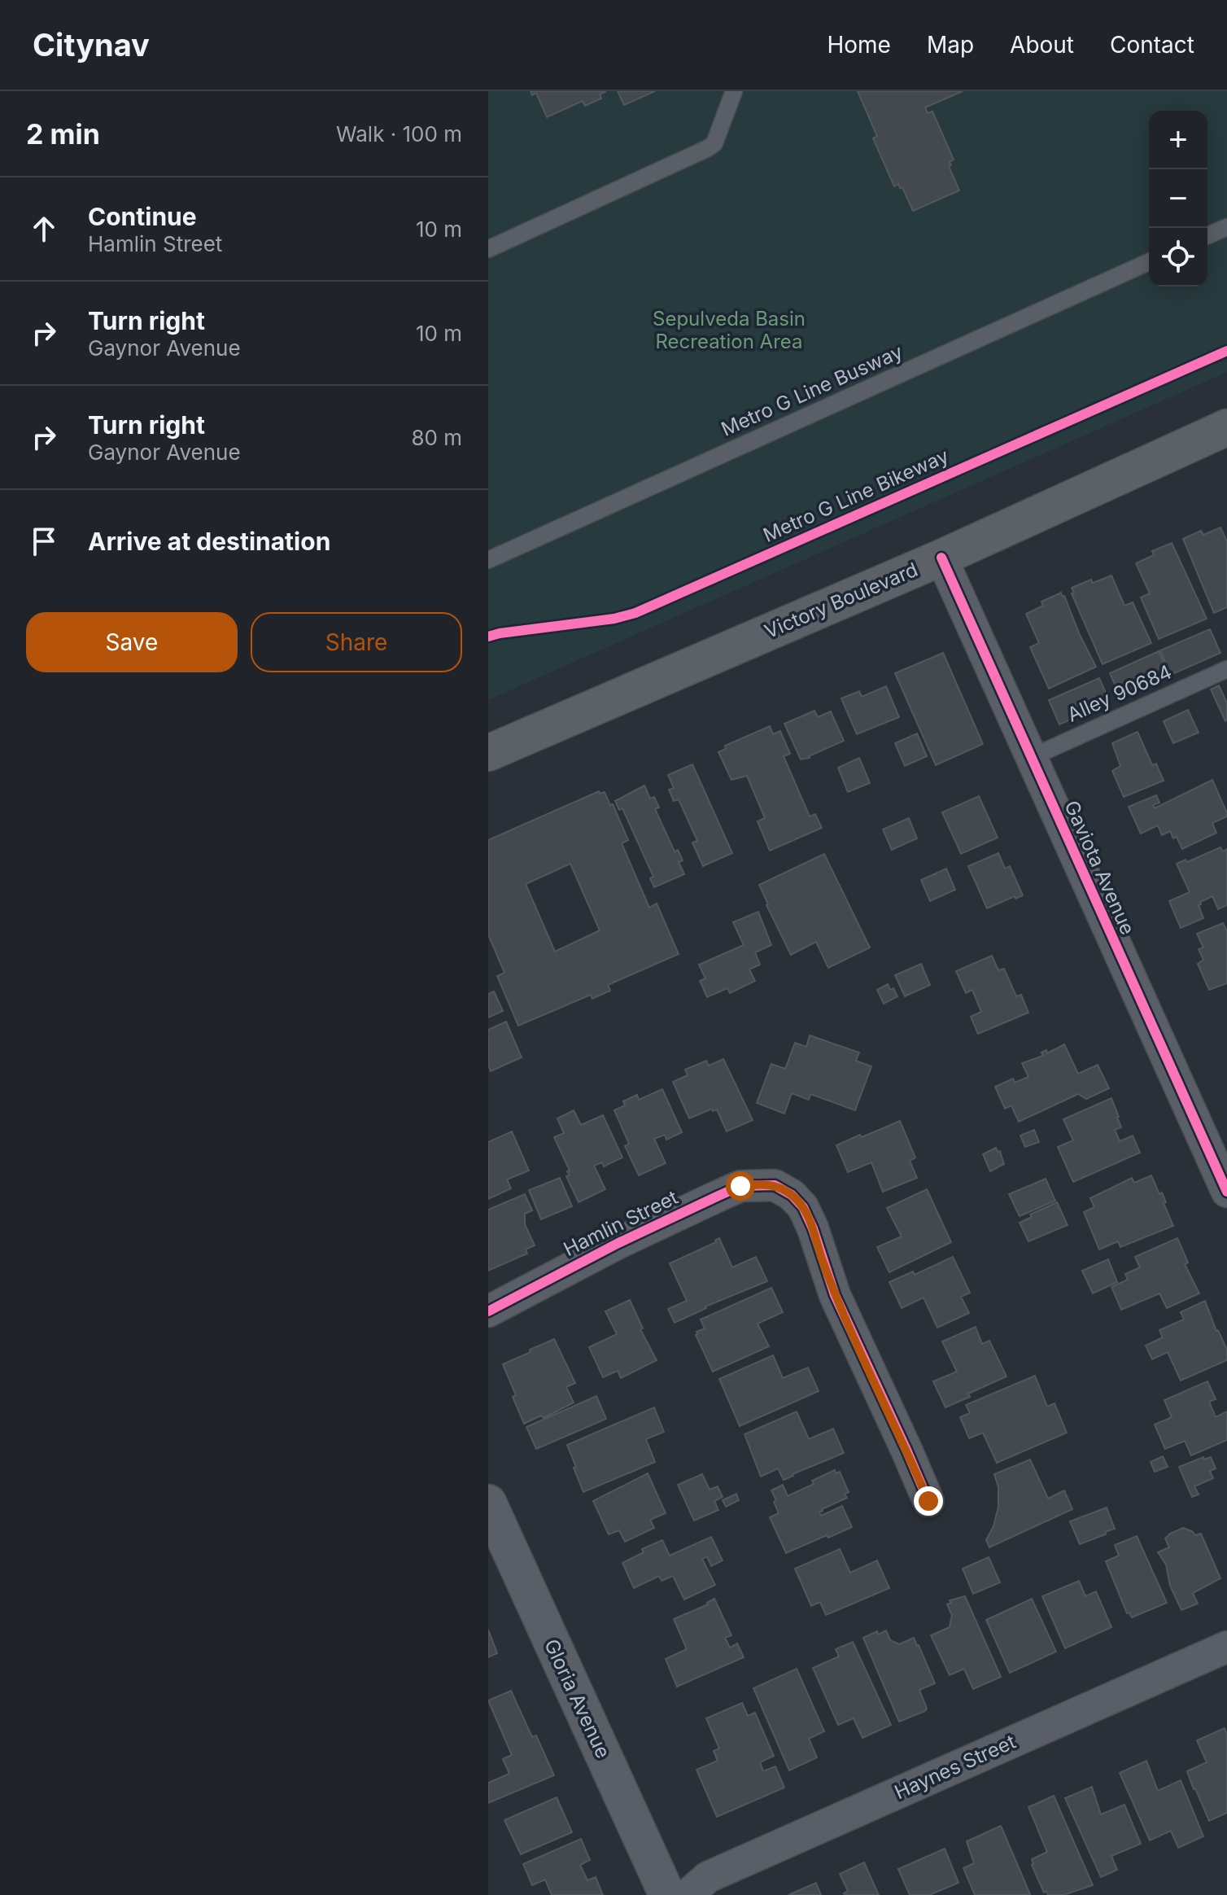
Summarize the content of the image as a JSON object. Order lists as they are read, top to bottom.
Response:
{
  "streets": {
    "main road": ["Victory Boulevard"],
    "street": [
      "Gaviota Avenue",
      "Hamlin Street",
      "Gloria Avenue",
      "Haynes Street"
    ],
    "lane": ["Metro G Line Busway", "Alley 90684"],
    "cycle path": ["Metro G Line Bikeway"]
  },
  "crossings": [
    ["Victory Boulevard", "Gaviota Avenue"],
    ["Alley 90684", "Gaviota Avenue"]
  ],
  "parks": ["Sepulveda Basin Recreation Area"],
  "page": {
    "header": "Citynav",
    "nav": [
      "Home",
      "Map",
      "About",
      "Contact"
    ],
    "heading": ["2 min", "Walk · 100 m"],
    "map_buttons": ["+", "−"],
    "list": [
      ["Continue", "Hamlin Street", "10 m"],
      ["Turn right", "Gaynor Avenue", "10 m"],
      ["Turn right", "Gaynor Avenue", "80 m"],
      "Arrive at destination"
    ],
    "buttons": ["Save", "Share"]
  }
}
